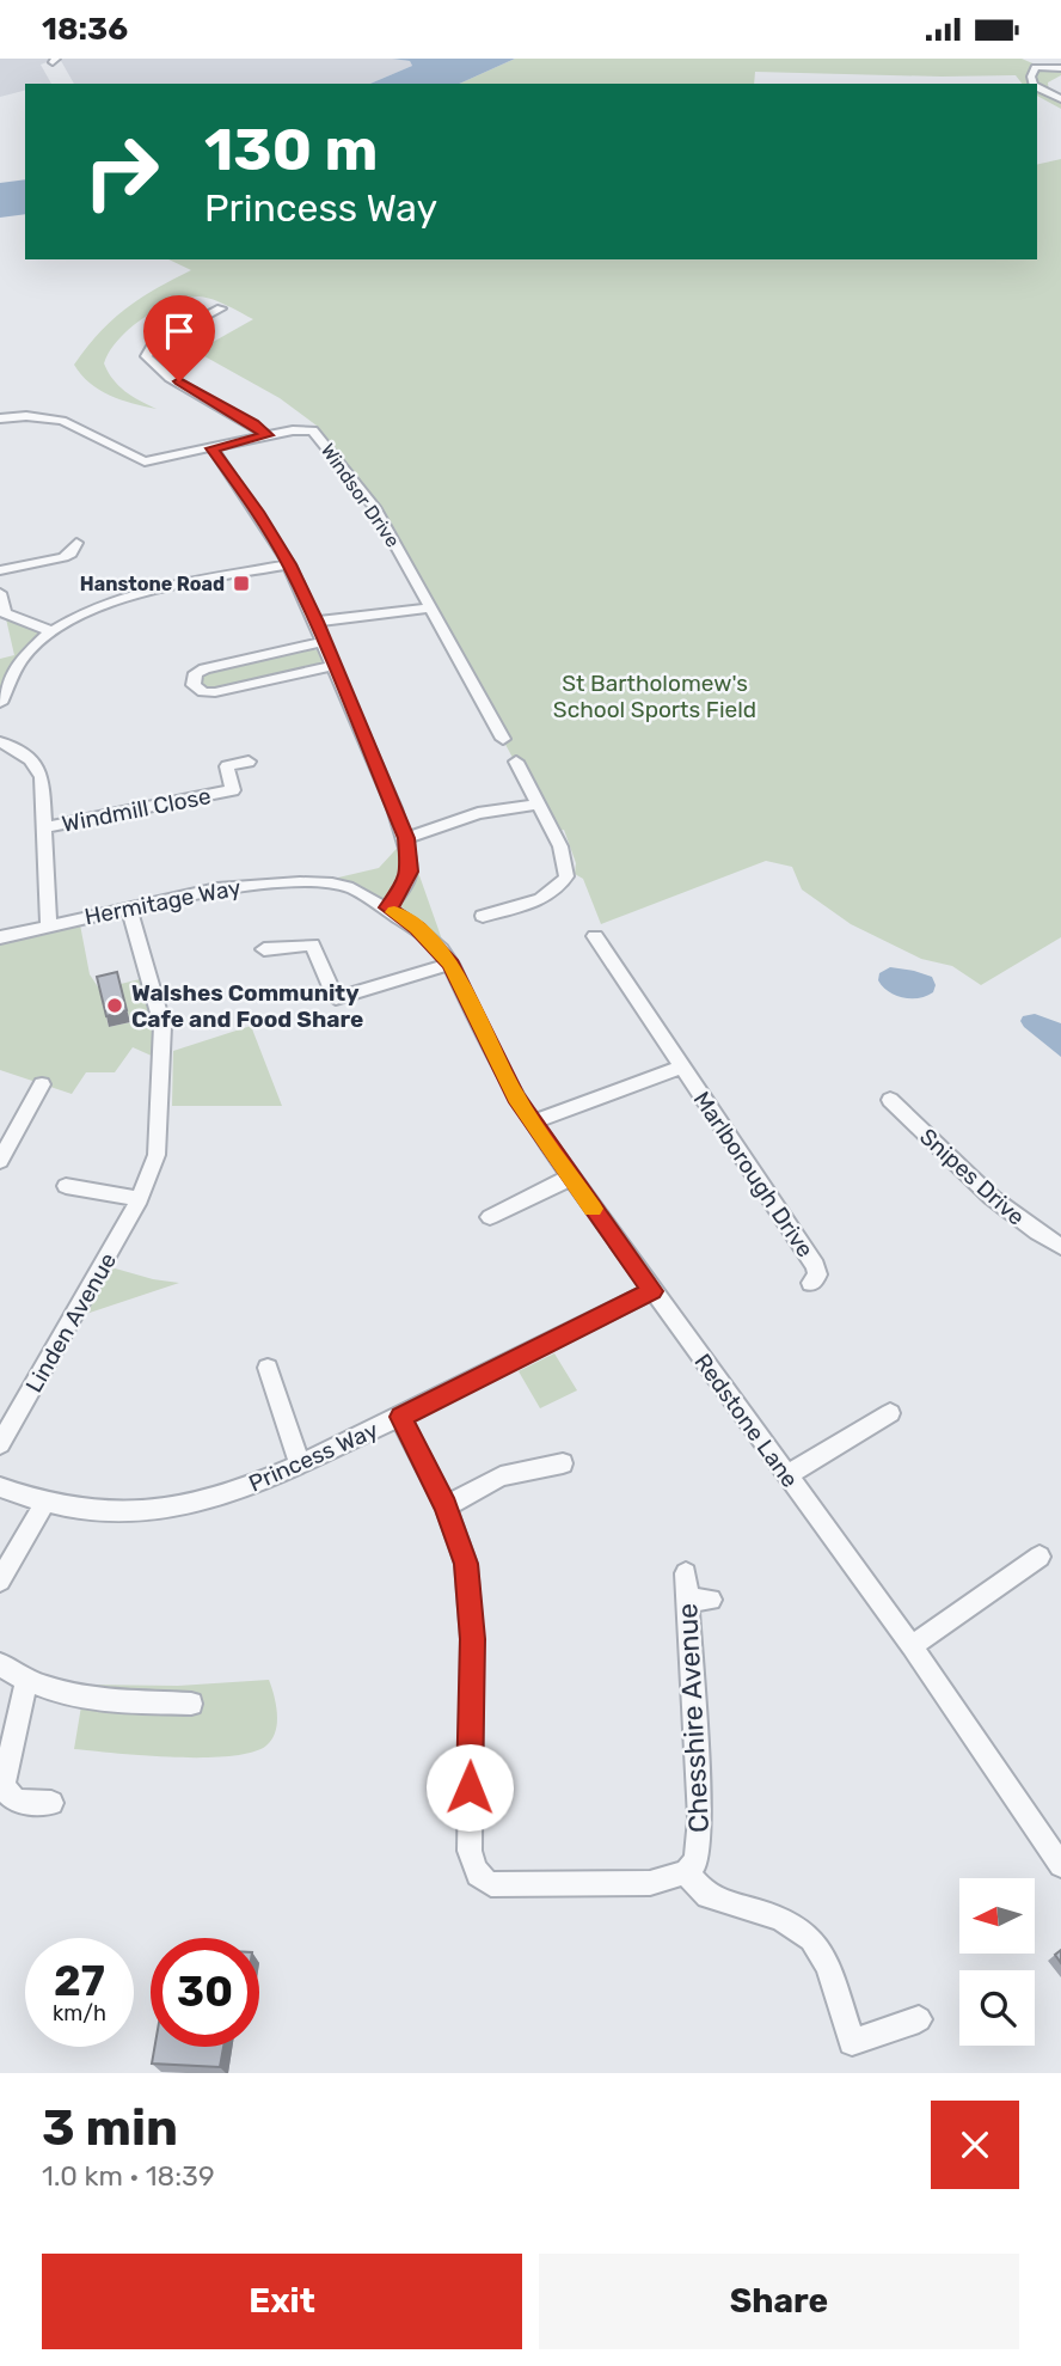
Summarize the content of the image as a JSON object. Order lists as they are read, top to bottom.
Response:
{
  "streets": {
    "street": [
      "Windsor Drive",
      "Windmill Close",
      "Hermitage Way",
      "Marlborough Drive",
      "Snipes Drive",
      "Linden Avenue",
      "Redstone Lane",
      "Princess Way",
      "Chesshire Avenue"
    ]
  },
  "crossings": [
    ["Hermitage Way", "Linden Avenue"],
    ["Hermitage Way", "Redstone Lane"],
    ["Marlborough Drive", "Redstone Lane"],
    ["Redstone Lane", "Princess Way"]
  ],
  "parks": ["St Bartholomew's School Sports Field"],
  "places": {
    "transit": ["Hanstone Road"],
    "other": ["Walshes Community Cafe and Food Share"]
  },
  "north": "left",
  "page": {
    "status": "18:36",
    "turn": ["130 m", "Princess Way"],
    "speed": "27 km/h",
    "limit": "30",
    "heading": ["3 min", "1.0 km · 18:39"],
    "buttons": ["Exit", "Share"]
  }
}
